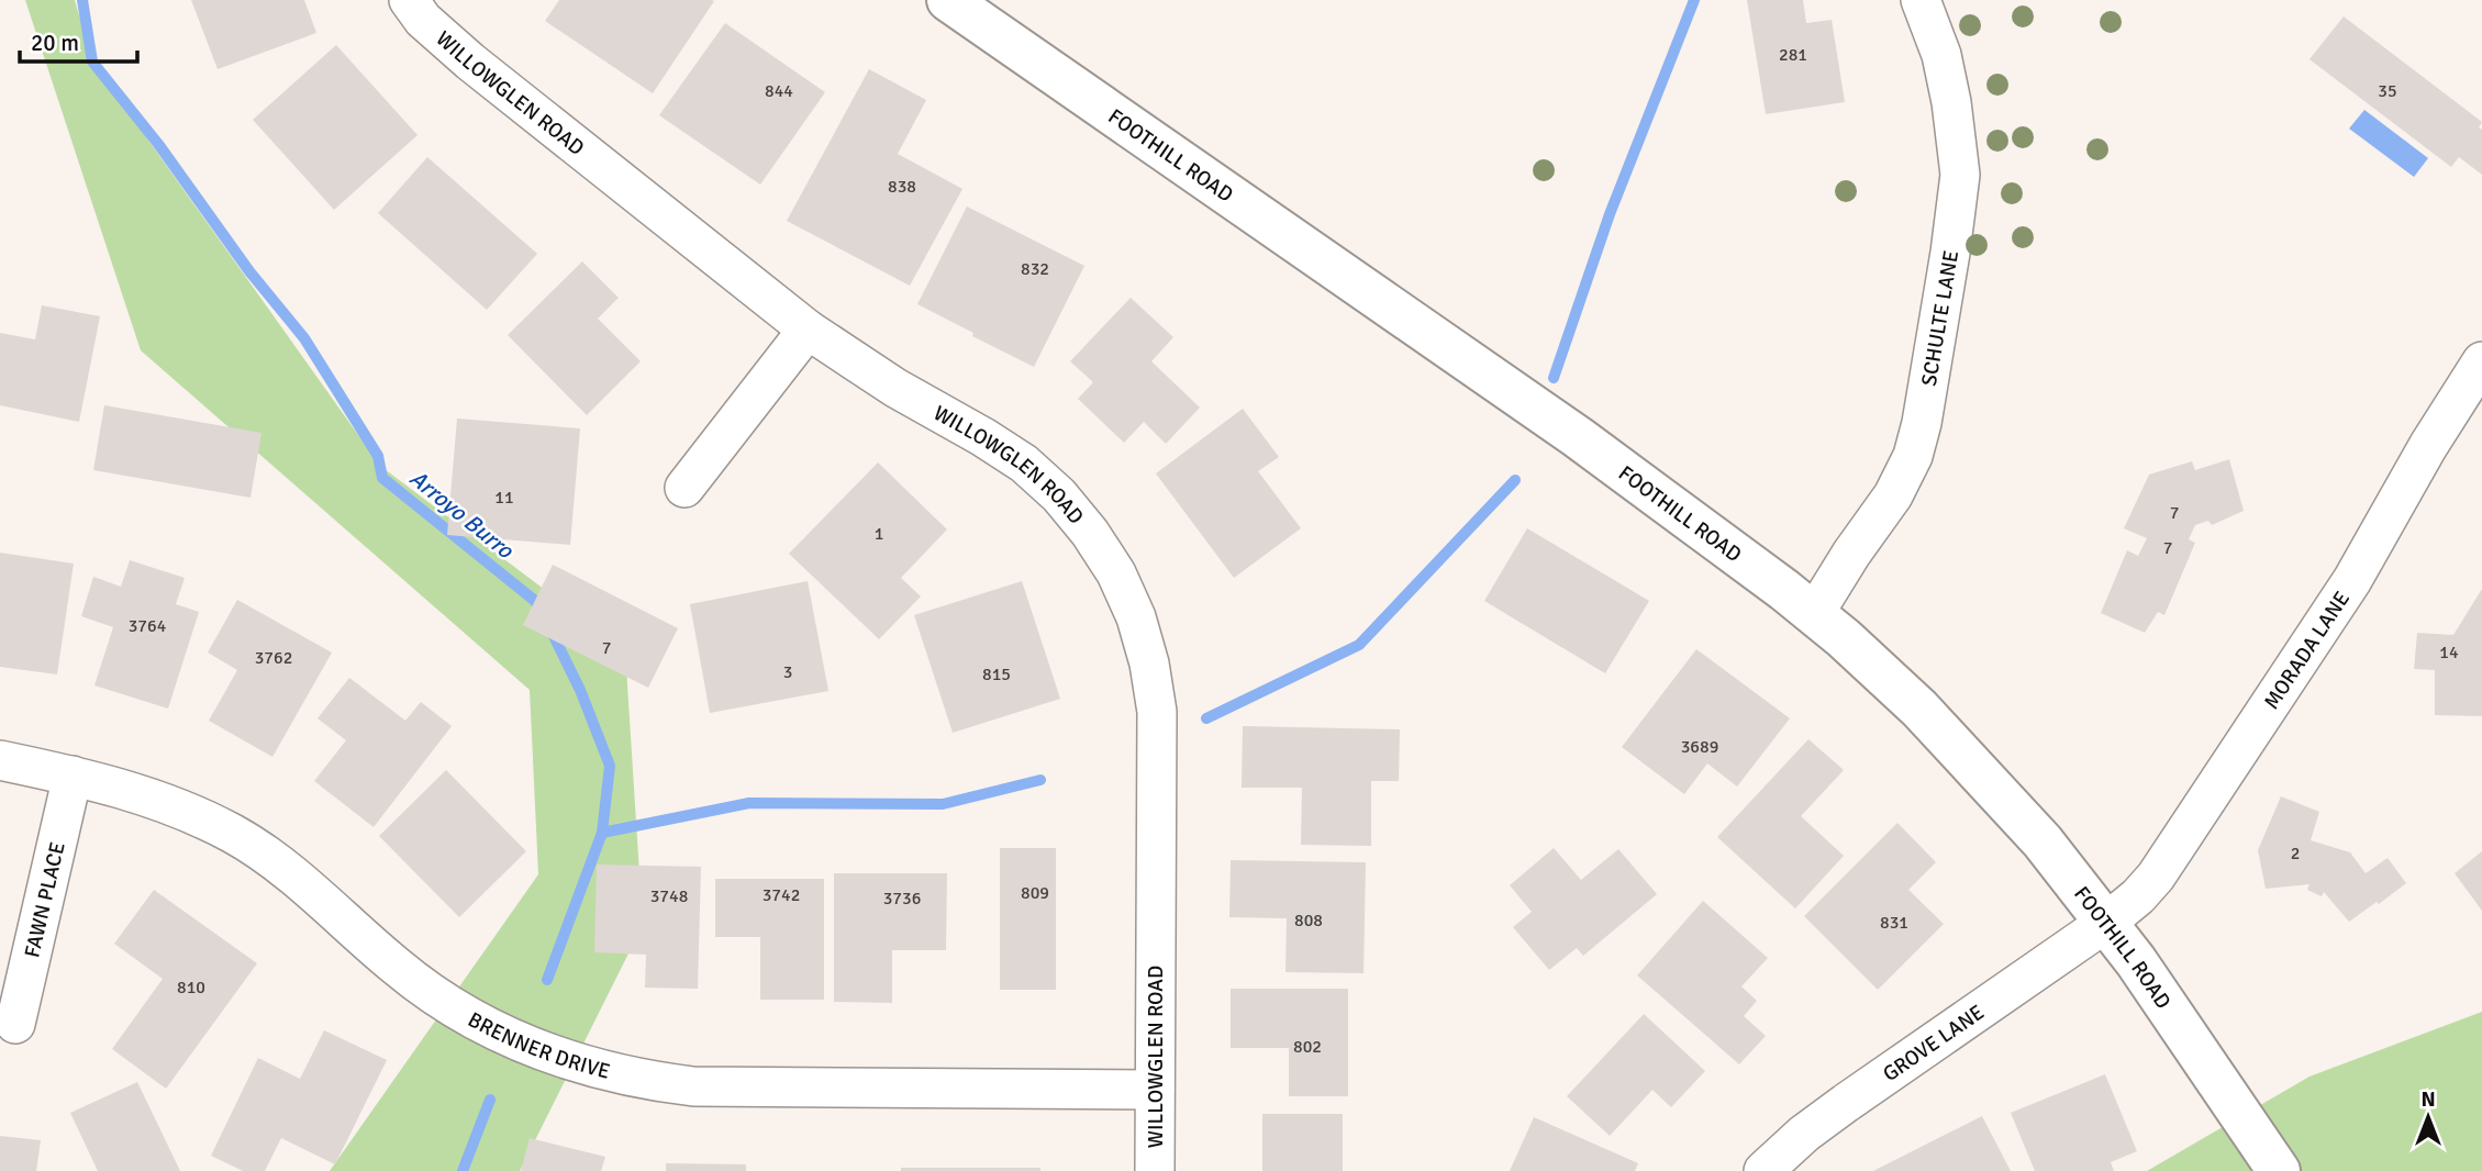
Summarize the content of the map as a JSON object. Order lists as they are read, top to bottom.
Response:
{
  "streets": {
    "main road": ["FOOTHILL ROAD"],
    "street": [
      "WILLOWGLEN ROAD",
      "SCHULTE LANE",
      "MORADA LANE",
      "FAWN PLACE",
      "GROVE LANE",
      "BRENNER DRIVE"
    ]
  },
  "crossings": [
    ["WILLOWGLEN ROAD", "BRENNER DRIVE"],
    ["FOOTHILL ROAD", "SCHULTE LANE"],
    ["FOOTHILL ROAD", "MORADA LANE"],
    ["FOOTHILL ROAD", "GROVE LANE"],
    ["MORADA LANE", "GROVE LANE"],
    ["FAWN PLACE", "BRENNER DRIVE"]
  ],
  "water": ["Arroyo Burro"],
  "house_numbers": [
    "281",
    "844",
    "35",
    "838",
    "832",
    "11",
    "7",
    "1",
    "7",
    "3764",
    "7",
    "14",
    "3762",
    "3",
    "815",
    "3689",
    "2",
    "809",
    "3742",
    "3748",
    "3736",
    "808",
    "831",
    "810",
    "802"
  ],
  "scale_bar": "20 m",
  "north": "top"
}
